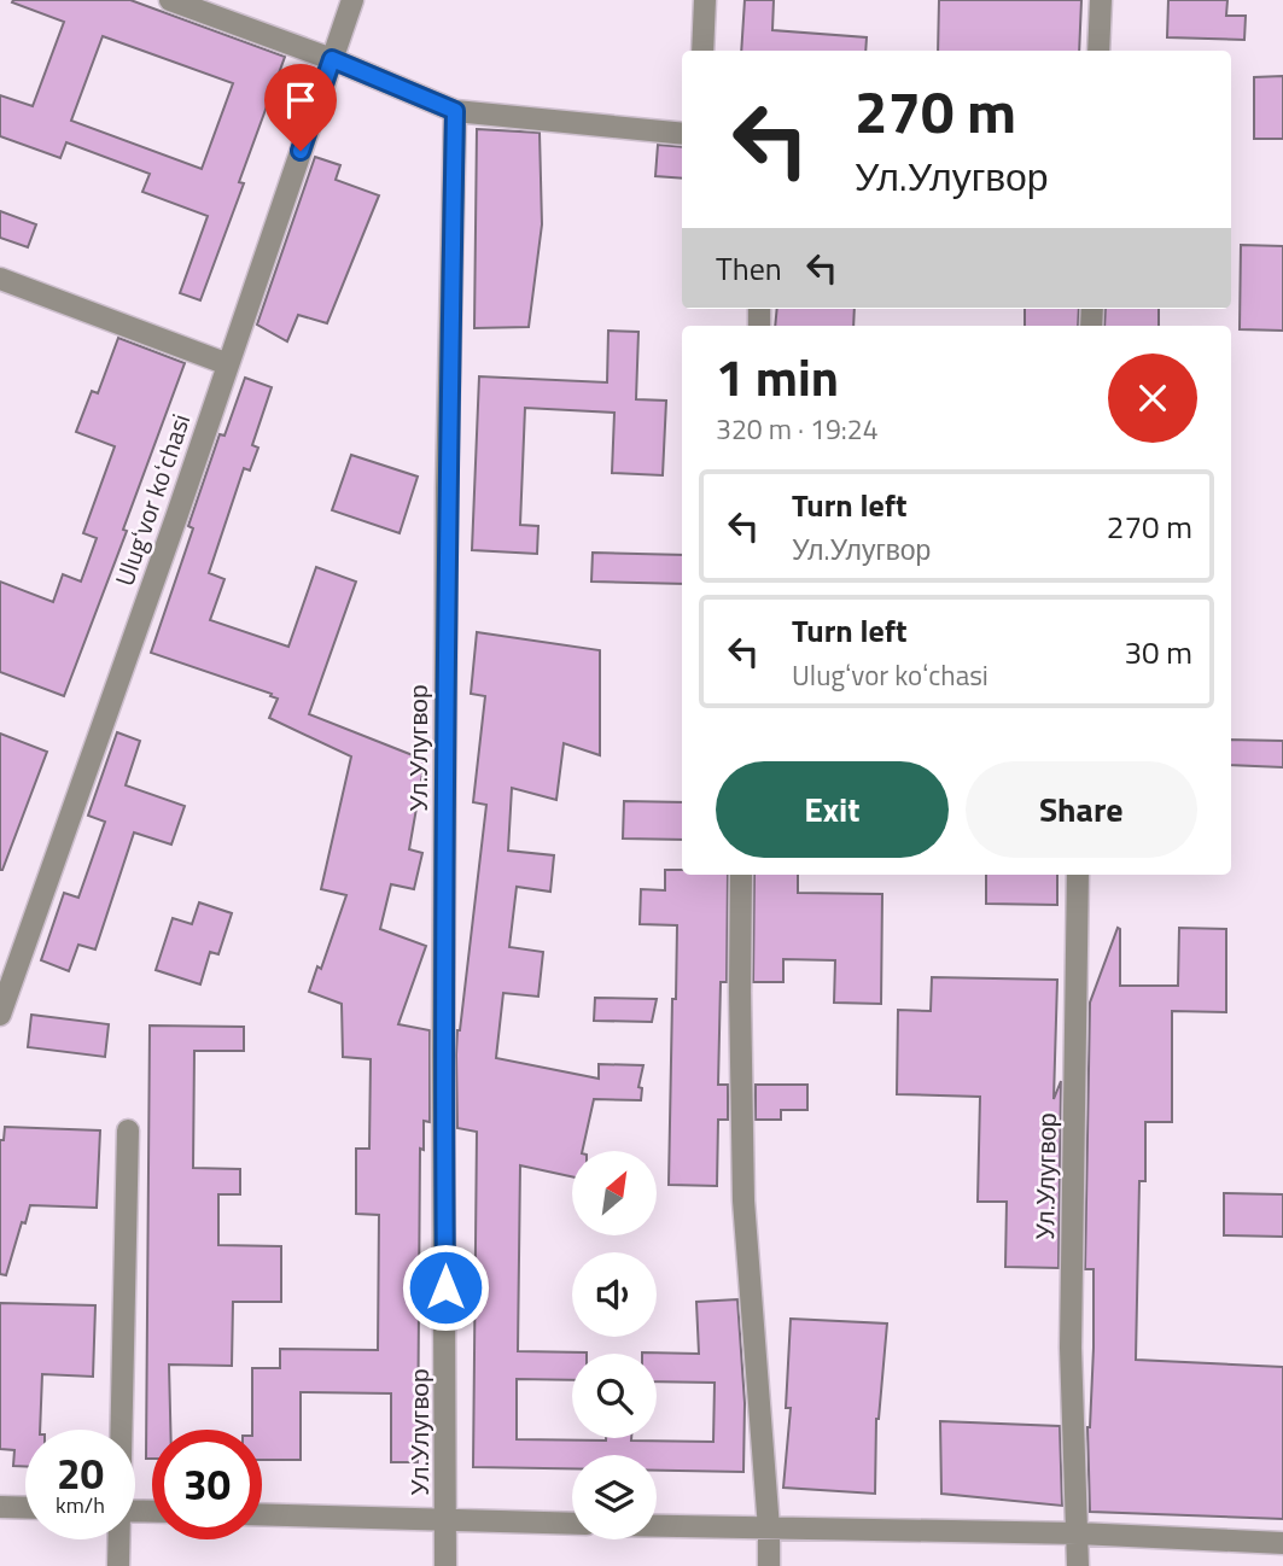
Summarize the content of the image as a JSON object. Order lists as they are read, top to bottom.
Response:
{
  "streets": {
    "street": ["Ulugʻvor koʻchasi", "Ул.Улугвор"]
  },
  "north": "top right",
  "page": {
    "turn": ["270 m", "Ул.Улугвор"],
    "then": "Then",
    "heading": ["1 min", "320 m · 19:24"],
    "list": [
      {
        "name": "Turn left",
        "note": "Ул.Улугвор",
        "value": "270 m"
      },
      {
        "name": "Turn left",
        "note": "Ulugʻvor koʻchasi",
        "value": "30 m"
      }
    ],
    "buttons": ["Exit", "Share"],
    "speed": "20 km/h",
    "limit": "30"
  }
}
